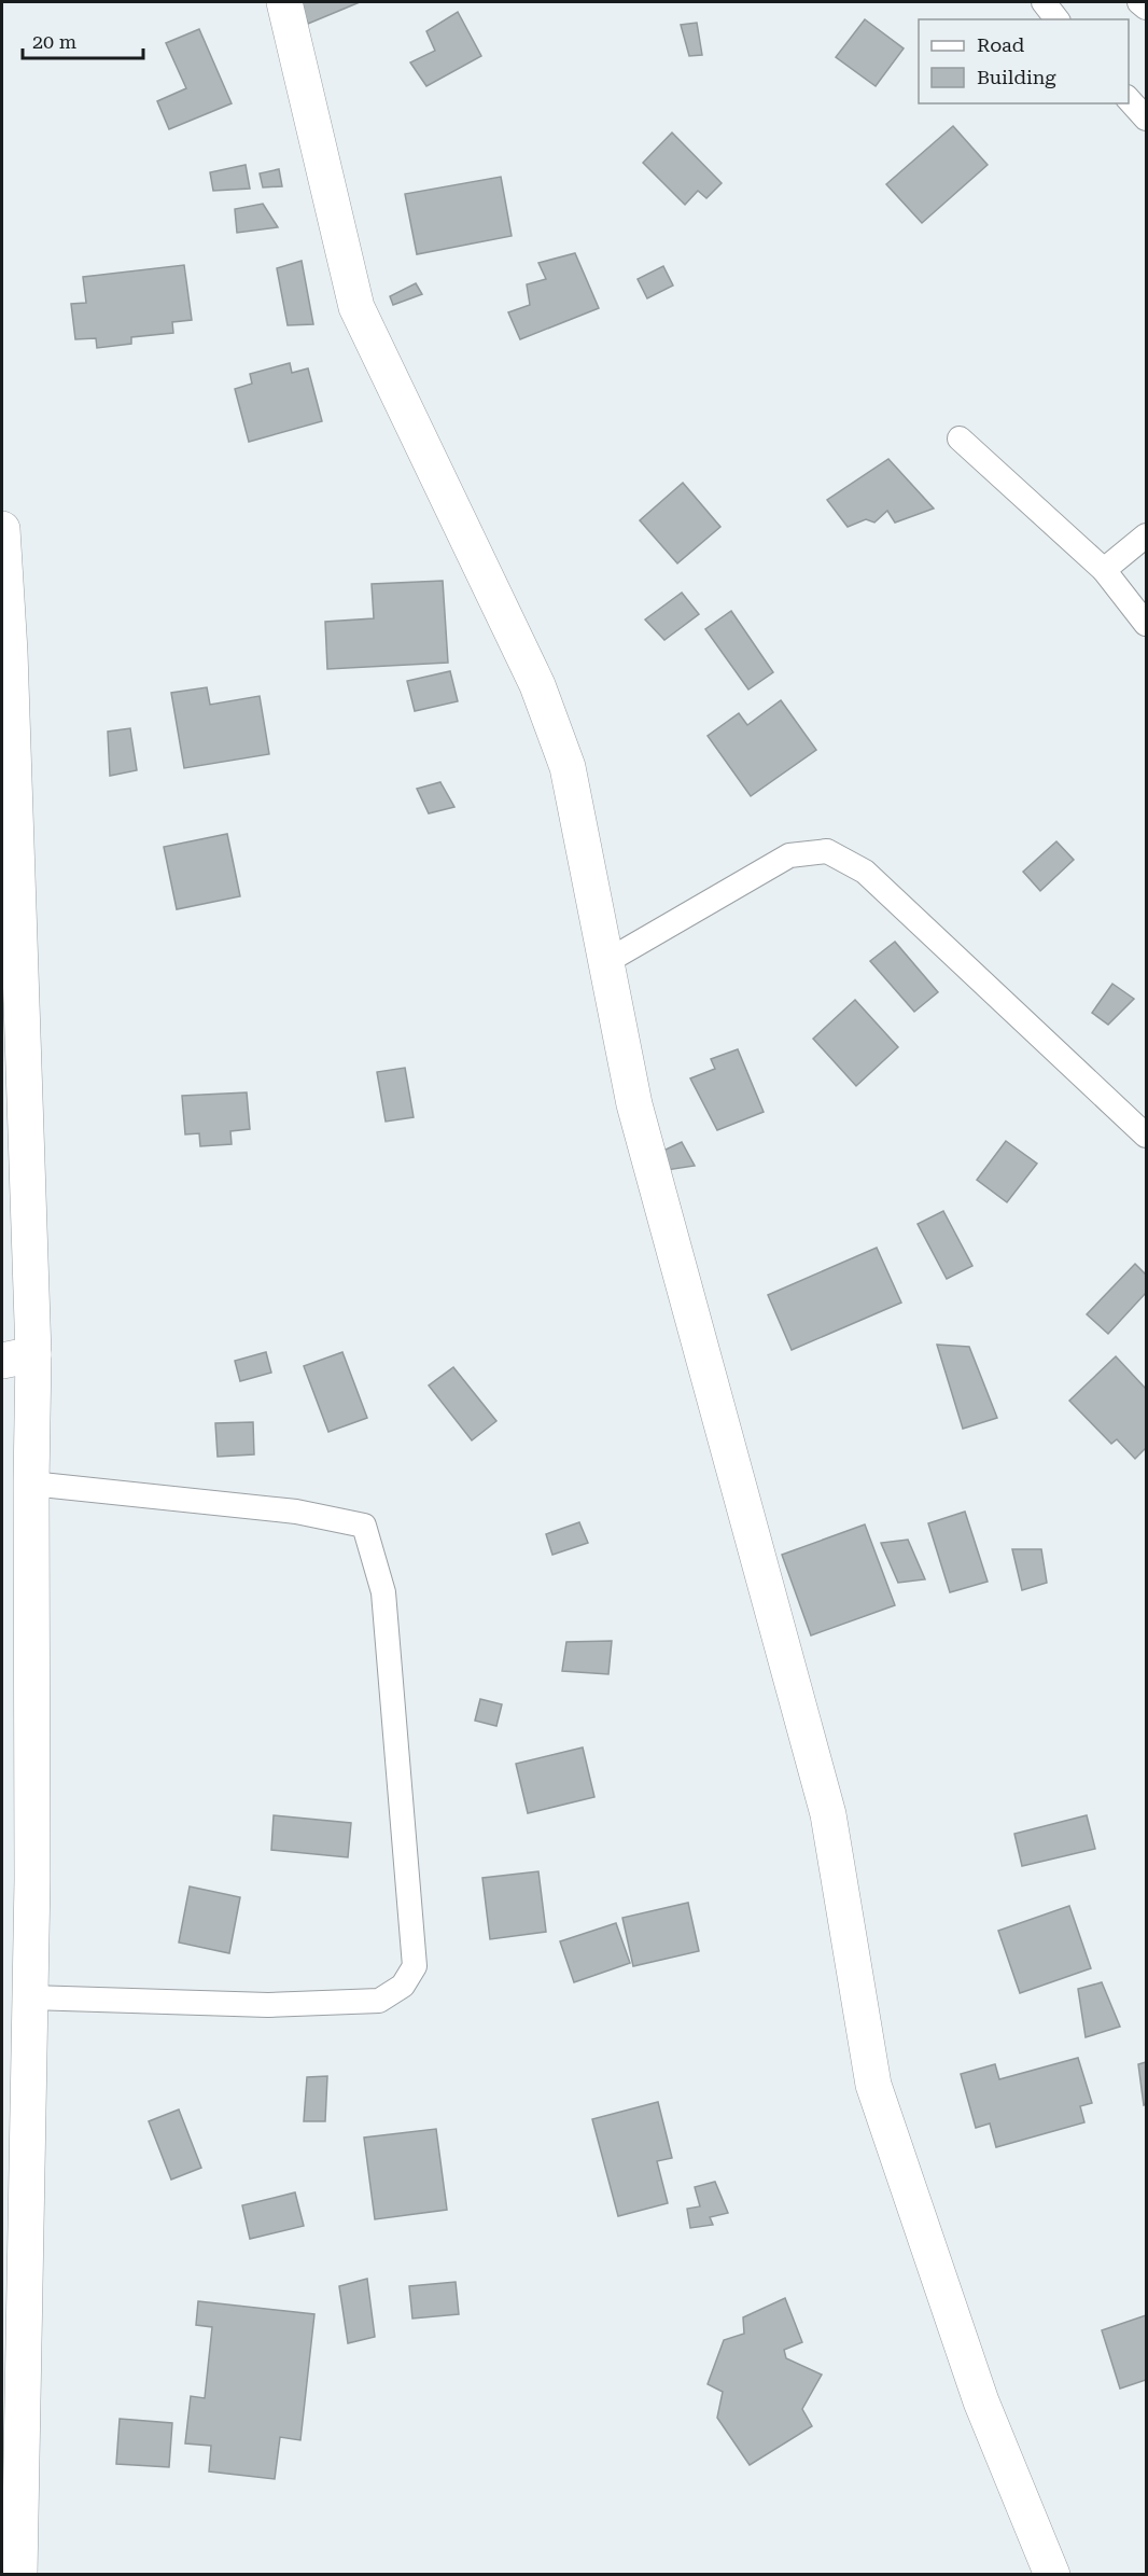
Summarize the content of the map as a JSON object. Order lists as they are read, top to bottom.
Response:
{
  "legend": ["Road", "Building"],
  "scale_bar": "20 m"
}
